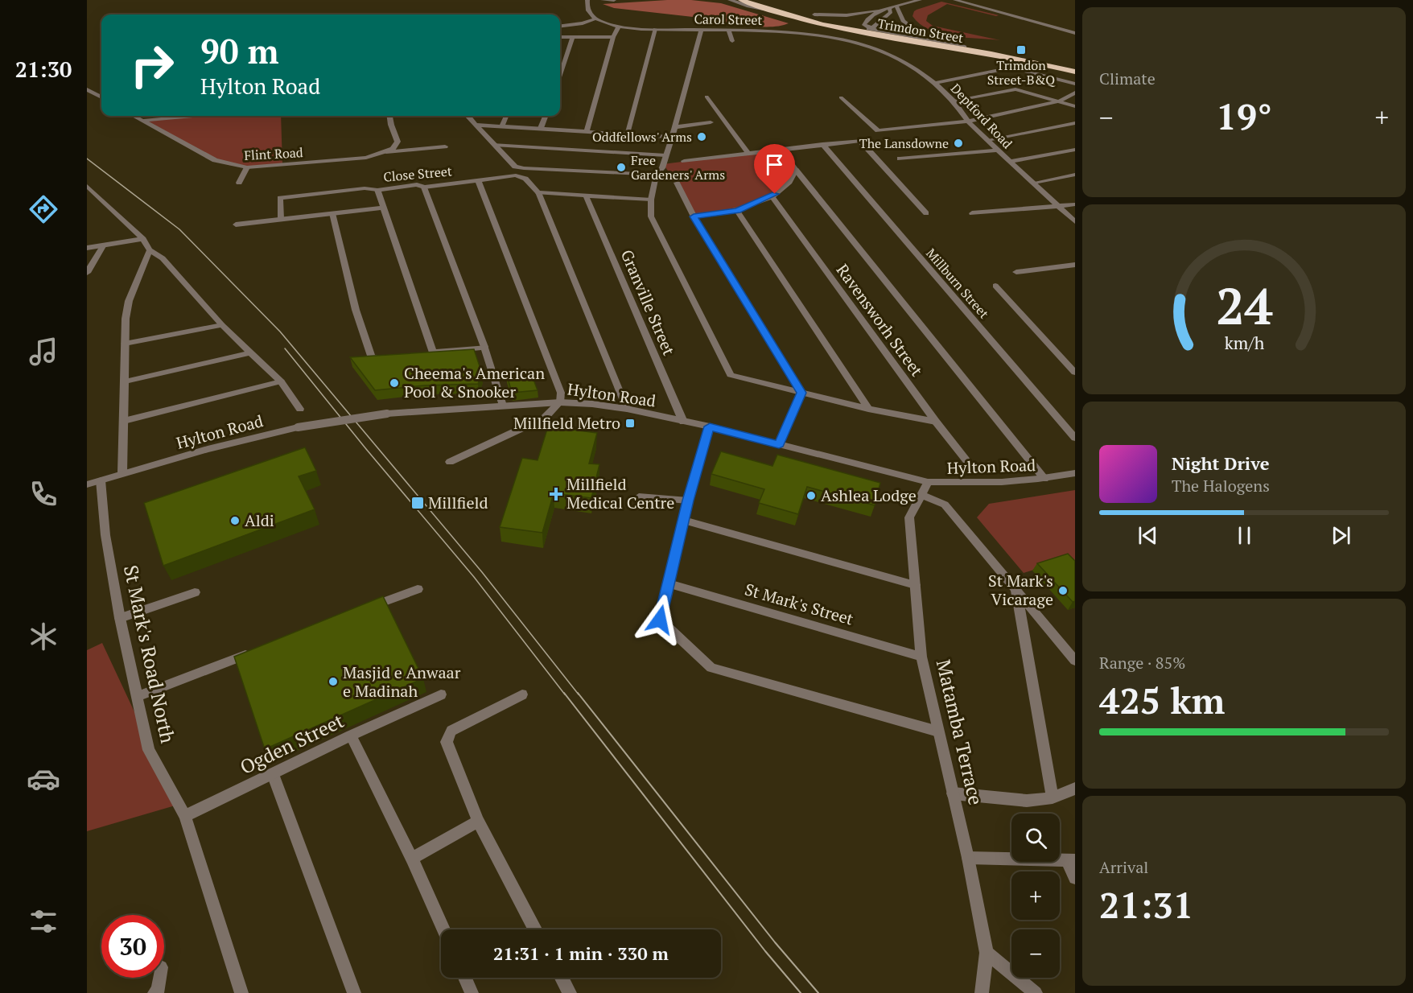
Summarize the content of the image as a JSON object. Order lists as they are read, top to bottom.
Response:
{
  "streets": {
    "highway": ["Trimdon Street"],
    "street": [
      "Carol Street",
      "Deptford Road",
      "Flint Road",
      "Close Street",
      "Millburn Street",
      "Granville Street",
      "Ravensworh Street",
      "Hylton Road",
      "St Mark's Street",
      "St Mark's Road North",
      "Matamba Terrace",
      "Ogden Street"
    ]
  },
  "crossings": [
    ["Carol Street", "Deptford Road"],
    ["Granville Street", "Hylton Road"],
    ["Hylton Road", "St Mark's Road North"],
    ["Hylton Road", "Matamba Terrace"],
    ["St Mark's Street", "Matamba Terrace"],
    ["St Mark's Road North", "Ogden Street"]
  ],
  "places": {
    "transit": ["Trimdon Street-B&Q", "Millfield Metro", "Millfield"],
    "other": [
      "Oddfellows' Arms",
      "The Lansdowne",
      "Free Gardeners' Arms",
      "Cheema's American Pool & Snooker",
      "Ashlea Lodge",
      "Aldi",
      "St Mark's Vicarage",
      "Masjid e Anwaar e Madinah"
    ],
    "health": ["Millfield Medical Centre"]
  },
  "page": {
    "tabs": "21:30",
    "tile": [
      "Climate",
      ["Range · 85%", "425 km"],
      ["Arrival", "21:31"]
    ],
    "turn": ["90 m", "Hylton Road"],
    "heat": ["−", "19°", "+"],
    "song": ["Night Drive", "The Halogens"],
    "map_buttons": ["+", "−"],
    "limit": "30",
    "trip": "21:31 · 1 min · 330 m",
    "gauge": ["24", "km/h"]
  }
}
